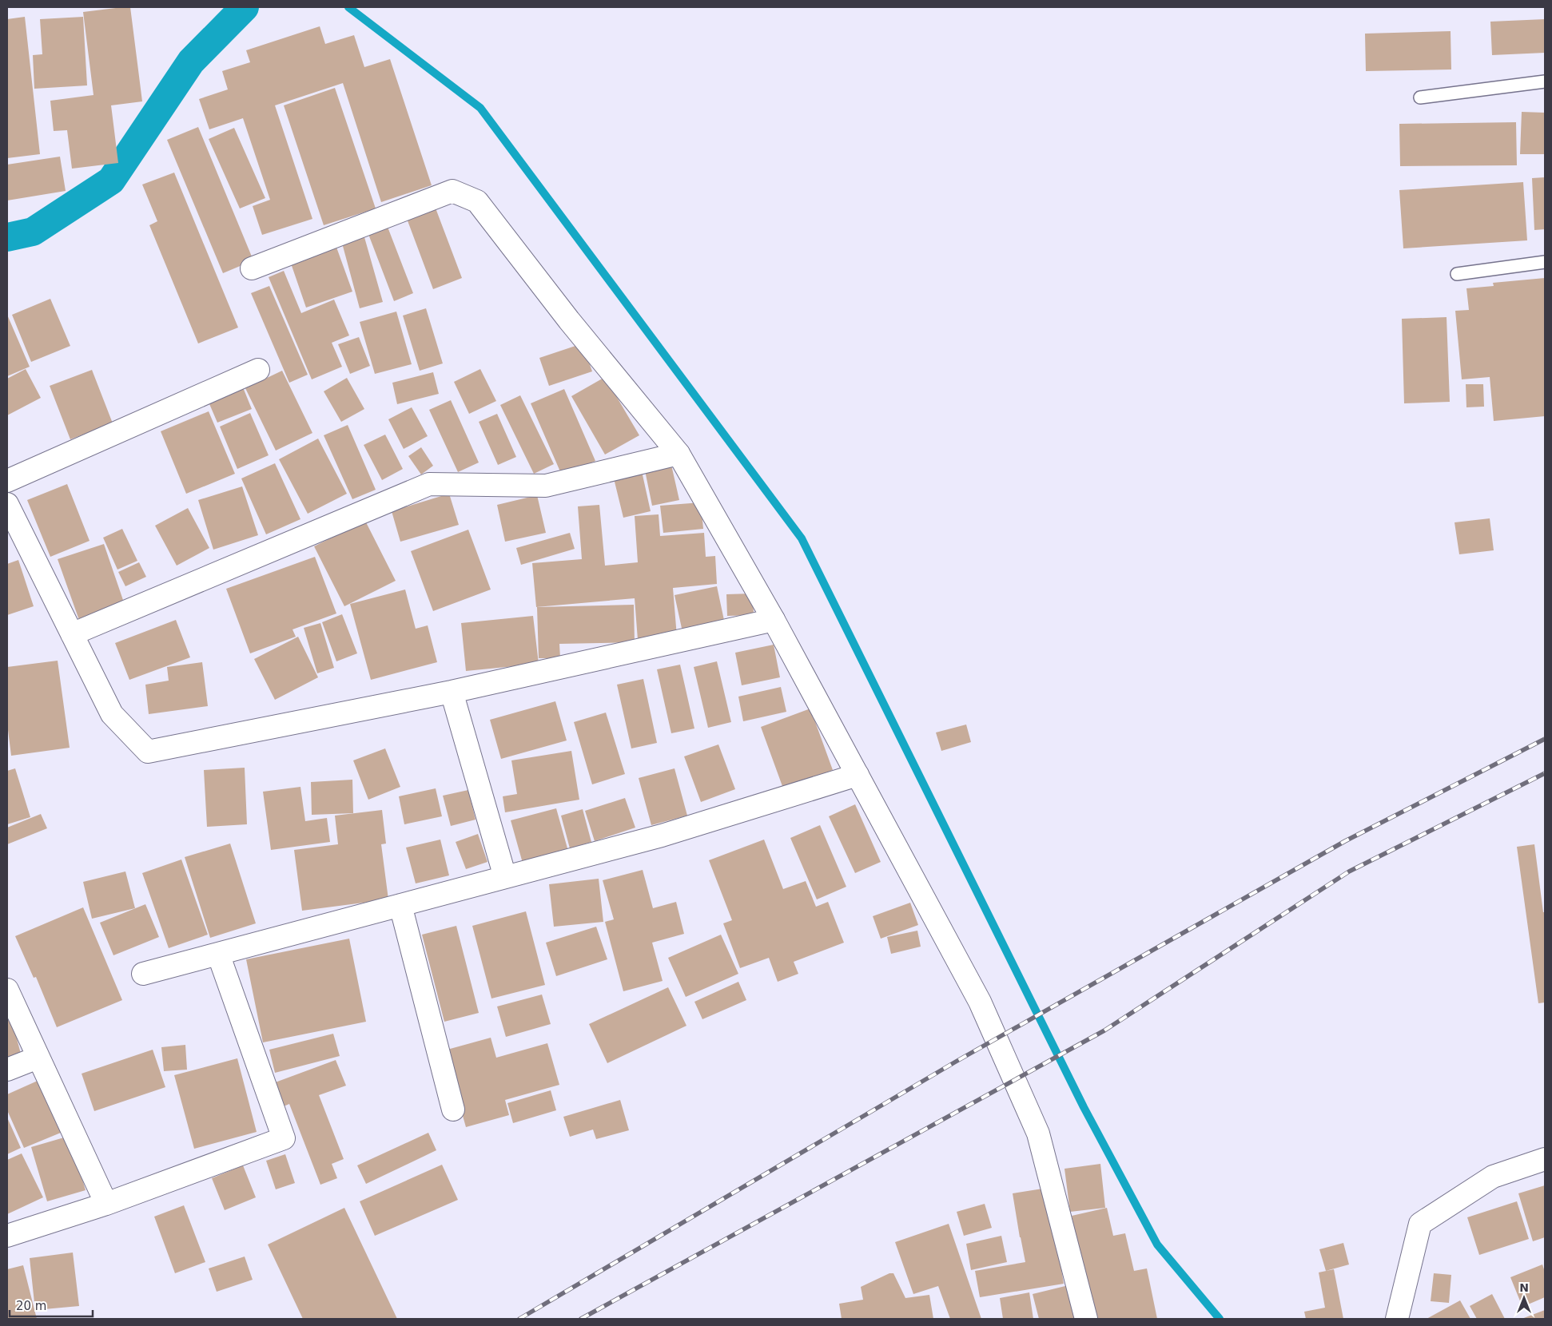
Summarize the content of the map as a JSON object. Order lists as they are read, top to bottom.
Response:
{
  "scale_bar": "20 m",
  "north": "top"
}
